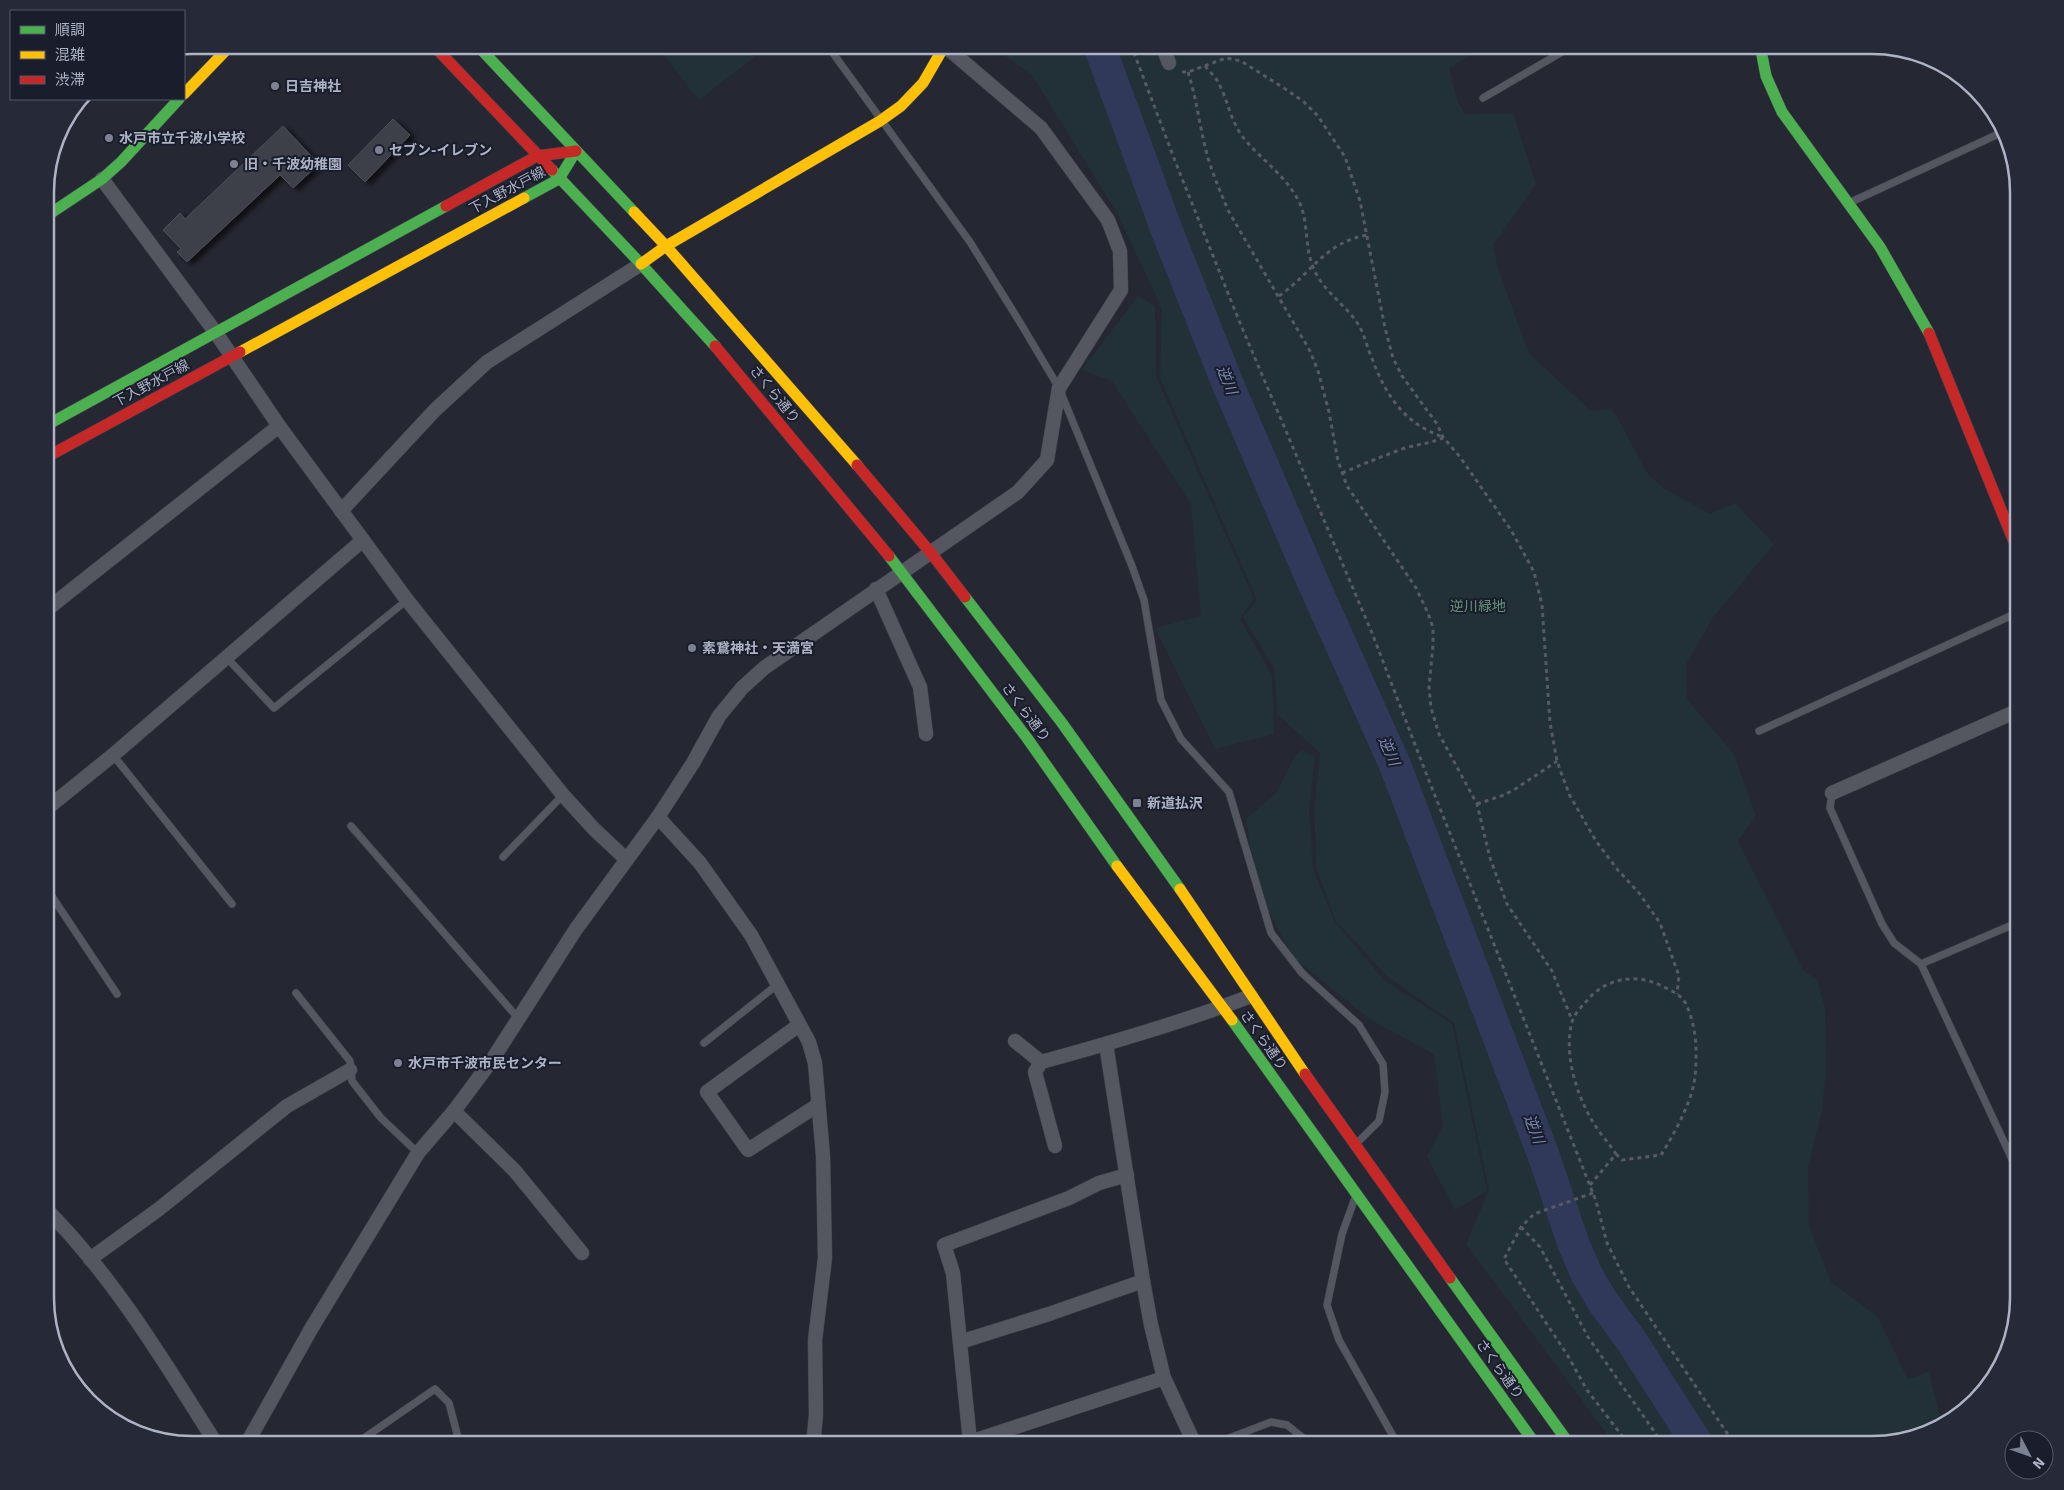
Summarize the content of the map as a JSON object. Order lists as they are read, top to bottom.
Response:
{
  "streets": {
    "street": ["下入野水戸線", "さくら通り"]
  },
  "crossings": [
    ["下入野水戸線", "さくら通り"]
  ],
  "water": ["逆川"],
  "parks": ["逆川緑地"],
  "places": {
    "other": [
      "日吉神社",
      "水戸市立千波小学校",
      "セブン-イレブン",
      "旧・千波幼稚園",
      "素鵞神社・天満宮",
      "水戸市千波市民センター"
    ],
    "transit": ["新道払沢"]
  },
  "legend": ["順調", "混雑", "渋滞"],
  "north": "bottom right"
}
